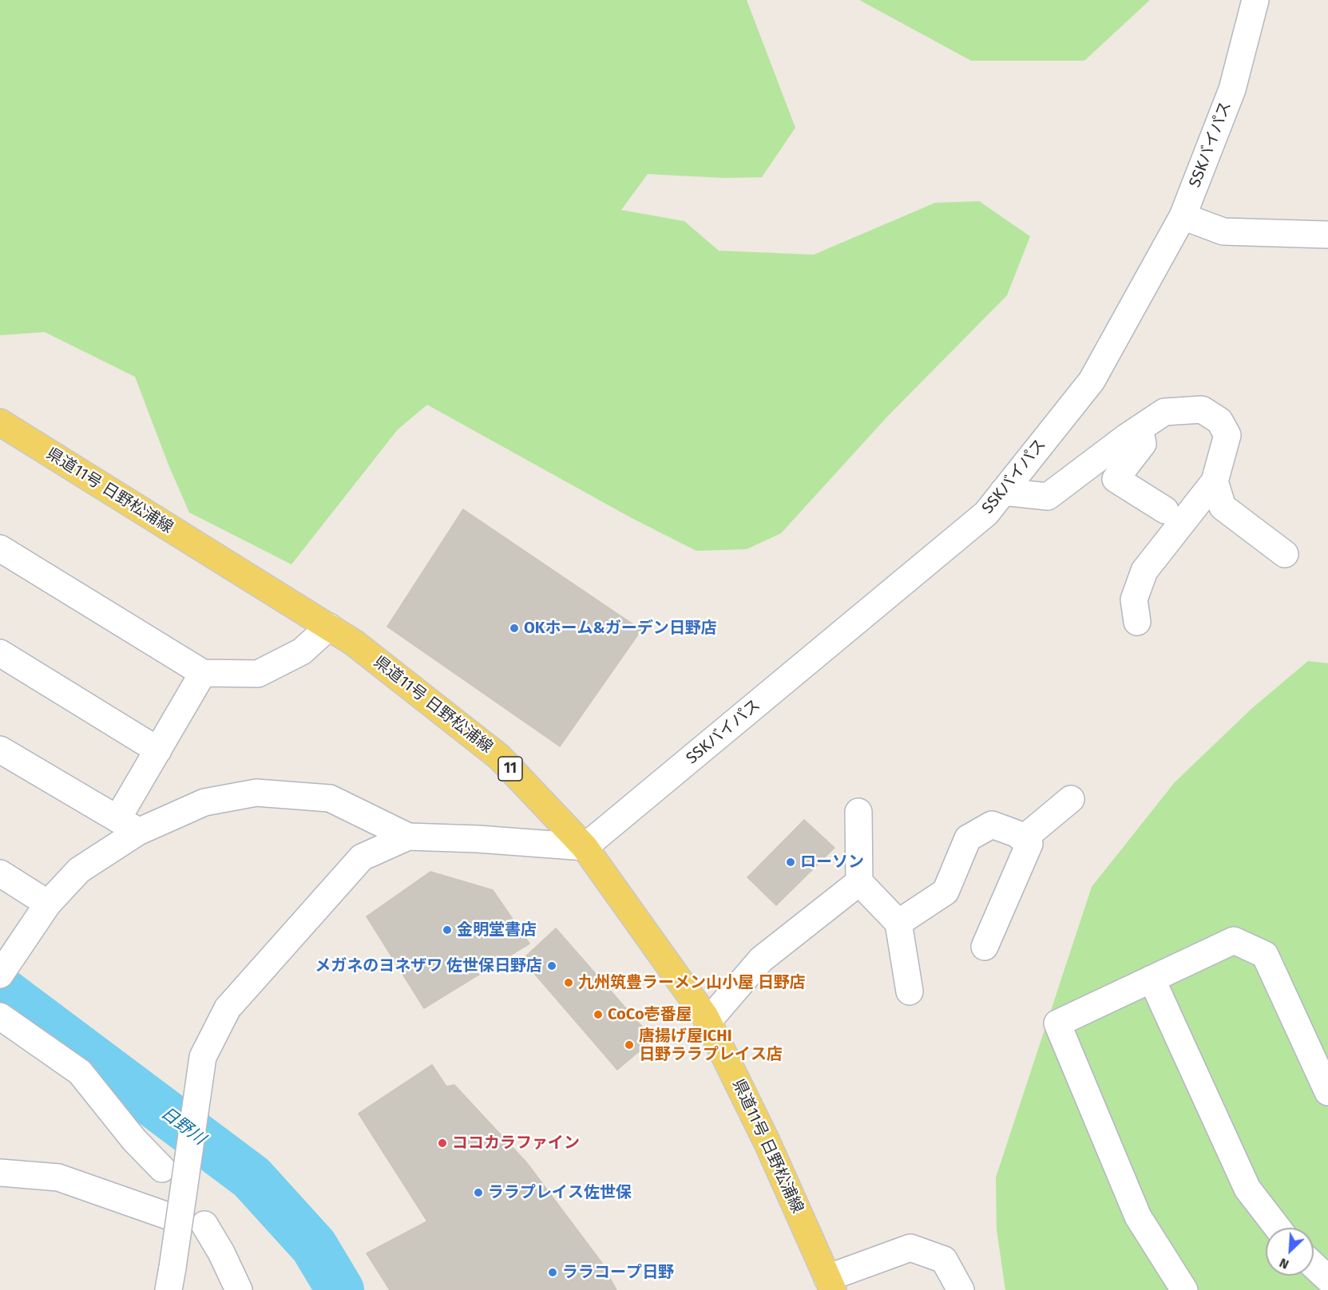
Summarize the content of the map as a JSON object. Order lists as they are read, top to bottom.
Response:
{
  "streets": {
    "main road": ["県道11号 日野松浦線", "11"],
    "street": ["SSKバイパス"]
  },
  "crossings": [
    ["SSKバイパス", "県道11号 日野松浦線"]
  ],
  "water": ["日野川"],
  "places": [
    "OKホーム&ガーデン日野店",
    "ローソン",
    "金明堂書店",
    "メガネのヨネザワ 佐世保日野店",
    "九州筑豊ラーメン山小屋 日野店",
    "CoCo壱番屋",
    "唐揚げ屋ICHI 日野ララプレイス店",
    "ココカラファイン",
    "ララプレイス佐世保",
    "ララコープ日野"
  ],
  "north": "bottom left"
}
